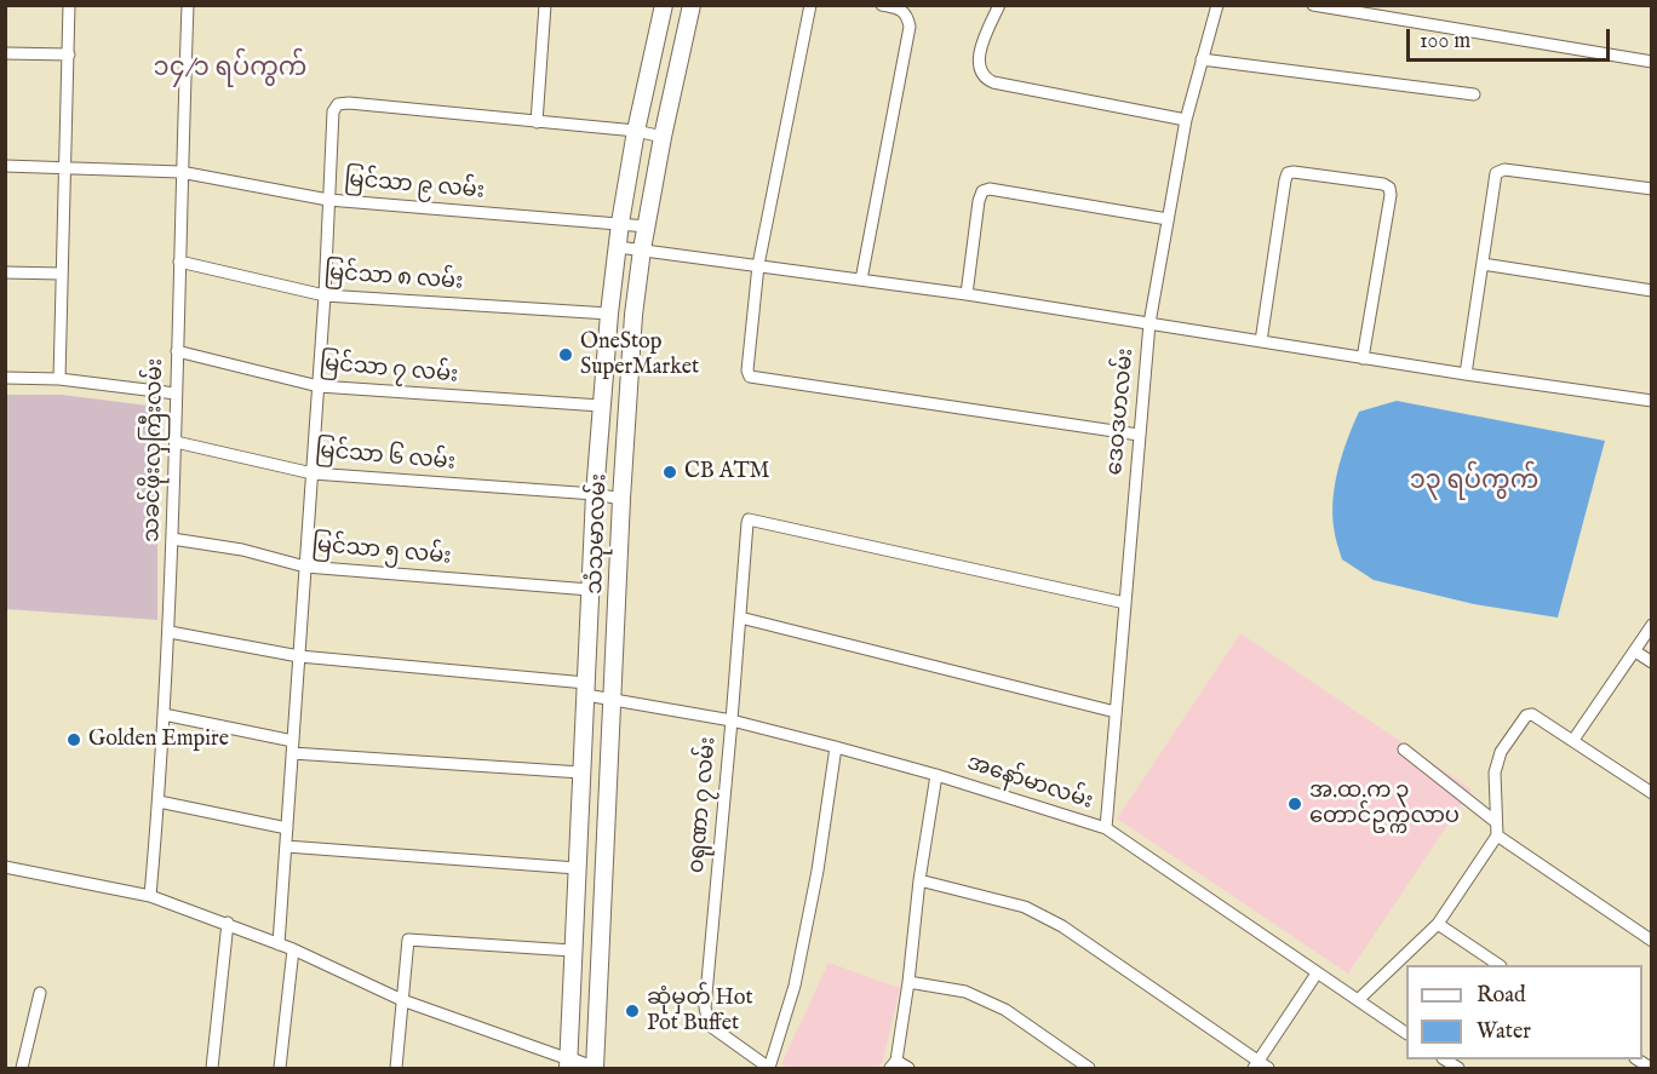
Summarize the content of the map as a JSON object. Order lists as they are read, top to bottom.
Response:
{
  "streets": {
    "main road": ["သံသုမာလမ်း"],
    "street": [
      "မြင်သာ ၉ လမ်း",
      "မြင်သာ ၈ လမ်း",
      "မြင်သာ ၇ လမ်း",
      "ဒေဝဒဟလမ်း",
      "သခင်ဖိုးလှကြီးလမ်း",
      "မြင်သာ ၆ လမ်း",
      "မြင်သာ ၅ လမ်း",
      "အနော်မာလမ်း",
      "၀ရုဏာ ၇ လမ်း"
    ]
  },
  "crossings": [
    ["မြင်သာ ၉ လမ်း", "သခင်ဖိုးလှကြီးလမ်း"],
    ["မြင်သာ ၉ လမ်း", "သံသုမာလမ်း"],
    ["မြင်သာ ၈ လမ်း", "သခင်ဖိုးလှကြီးလမ်း"],
    ["မြင်သာ ၈ လမ်း", "သံသုမာလမ်း"],
    ["မြင်သာ ၇ လမ်း", "သခင်ဖိုးလှကြီးလမ်း"],
    ["မြင်သာ ၇ လမ်း", "သံသုမာလမ်း"],
    ["ဒေဝဒဟလမ်း", "အနော်မာလမ်း"],
    ["ဒေဝဒဟလမ်း", "၀ရုဏာ ၇ လမ်း"],
    ["သခင်ဖိုးလှကြီးလမ်း", "မြင်သာ ၆ လမ်း"],
    ["သခင်ဖိုးလှကြီးလမ်း", "မြင်သာ ၅ လမ်း"],
    ["သခင်ဖိုးလှကြီးလမ်း", "အနော်မာလမ်း"],
    ["မြင်သာ ၆ လမ်း", "သံသုမာလမ်း"],
    ["သံသုမာလမ်း", "မြင်သာ ၅ လမ်း"],
    ["သံသုမာလမ်း", "အနော်မာလမ်း"],
    ["အနော်မာလမ်း", "၀ရုဏာ ၇ လမ်း"]
  ],
  "districts": ["၁၄/၁ ရပ်ကွက်", "၁၃ ရပ်ကွက်"],
  "places": [
    "OneStop SuperMarket",
    "CB ATM",
    "Golden Empire",
    "အ.ထ.က ၃ တောင်ဥက္ကလာပ",
    "ဆုံမှတ် Hot Pot Buffet"
  ],
  "legend": ["Road", "Water"],
  "scale_bar": "100 m"
}
